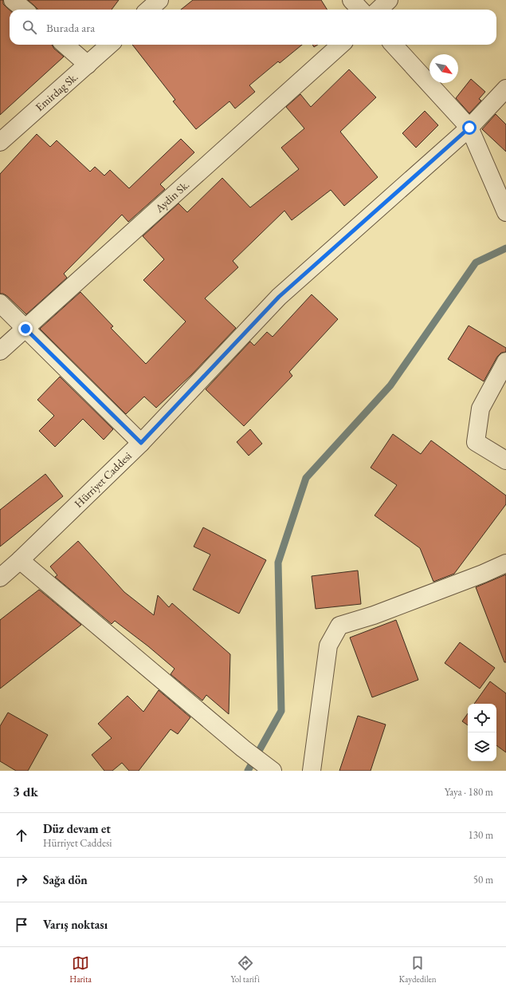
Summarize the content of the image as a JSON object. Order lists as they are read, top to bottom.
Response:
{
  "streets": {
    "street": ["Emirdag Sk.", "Aydin Sk.", "Hürriyet Caddesi"]
  },
  "north": "bottom right",
  "page": {
    "search": "Burada ara",
    "heading": ["3 dk", "Yaya · 180 m"],
    "list": [
      ["Düz devam et", "Hürriyet Caddesi", "130 m"],
      ["Sağa dön", "50 m"],
      "Varış noktası"
    ],
    "nav": ["Harita", "Yol tarifi", "Kaydedilen"]
  }
}
